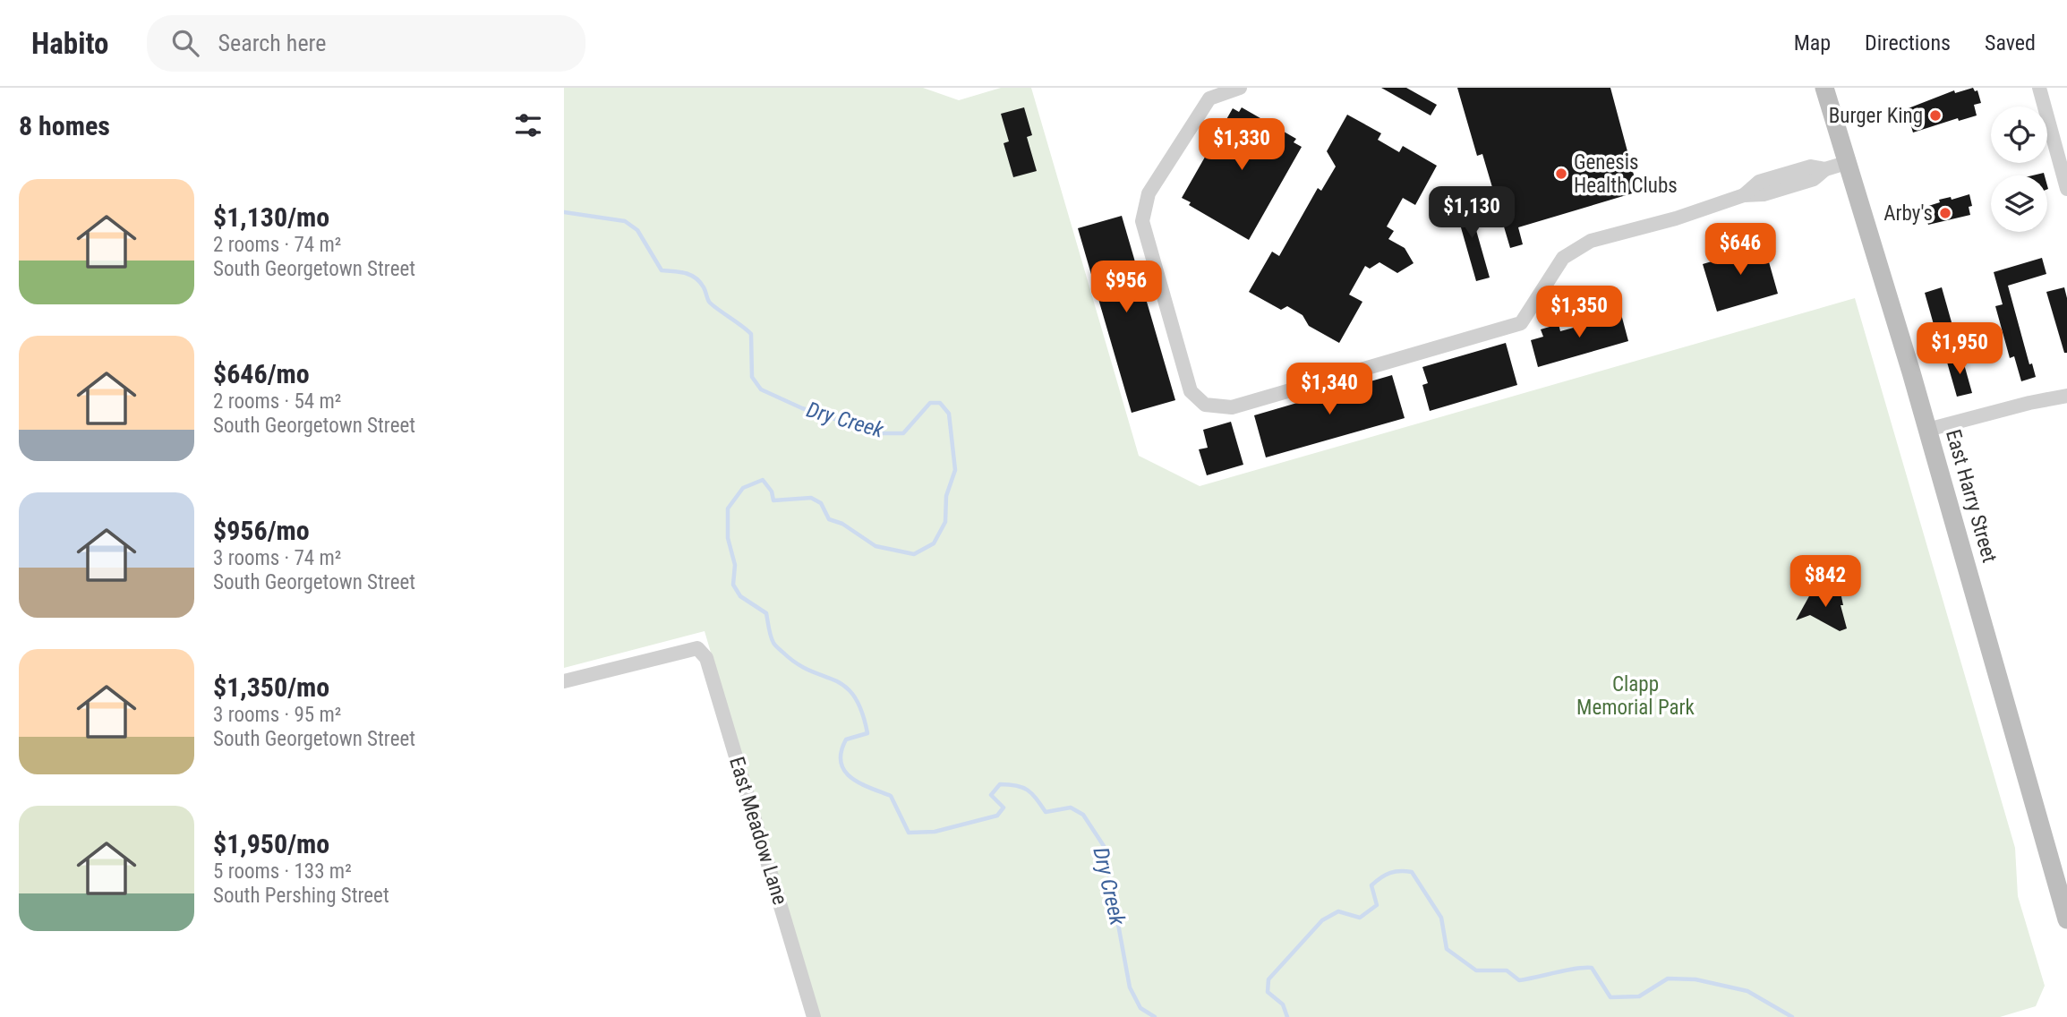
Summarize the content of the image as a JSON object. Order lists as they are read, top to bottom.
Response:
{
  "streets": {
    "main road": ["East Harry Street"],
    "street": ["East Meadow Lane"]
  },
  "water": ["Dry Creek"],
  "parks": ["Clapp Memorial Park"],
  "places": ["Burger King", "Genesis Health Clubs", "Arby's"],
  "page": {
    "header": "Habito",
    "search": "Search here",
    "nav": ["Map", "Directions", "Saved"],
    "heading": "8 homes",
    "price": [
      "$1,330",
      "$1,130",
      "$646",
      "$956",
      "$1,350",
      "$1,950",
      "$1,340",
      "$842"
    ],
    "list": [
      {
        "name": "$1,130/mo",
        "note": "2 rooms · 74 m² · South Georgetown Street"
      },
      {
        "name": "$646/mo",
        "note": "2 rooms · 54 m² · South Georgetown Street"
      },
      {
        "name": "$956/mo",
        "note": "3 rooms · 74 m² · South Georgetown Street"
      },
      {
        "name": "$1,350/mo",
        "note": "3 rooms · 95 m² · South Georgetown Street"
      },
      {
        "name": "$1,950/mo",
        "note": "5 rooms · 133 m² · South Pershing Street"
      }
    ]
  }
}
